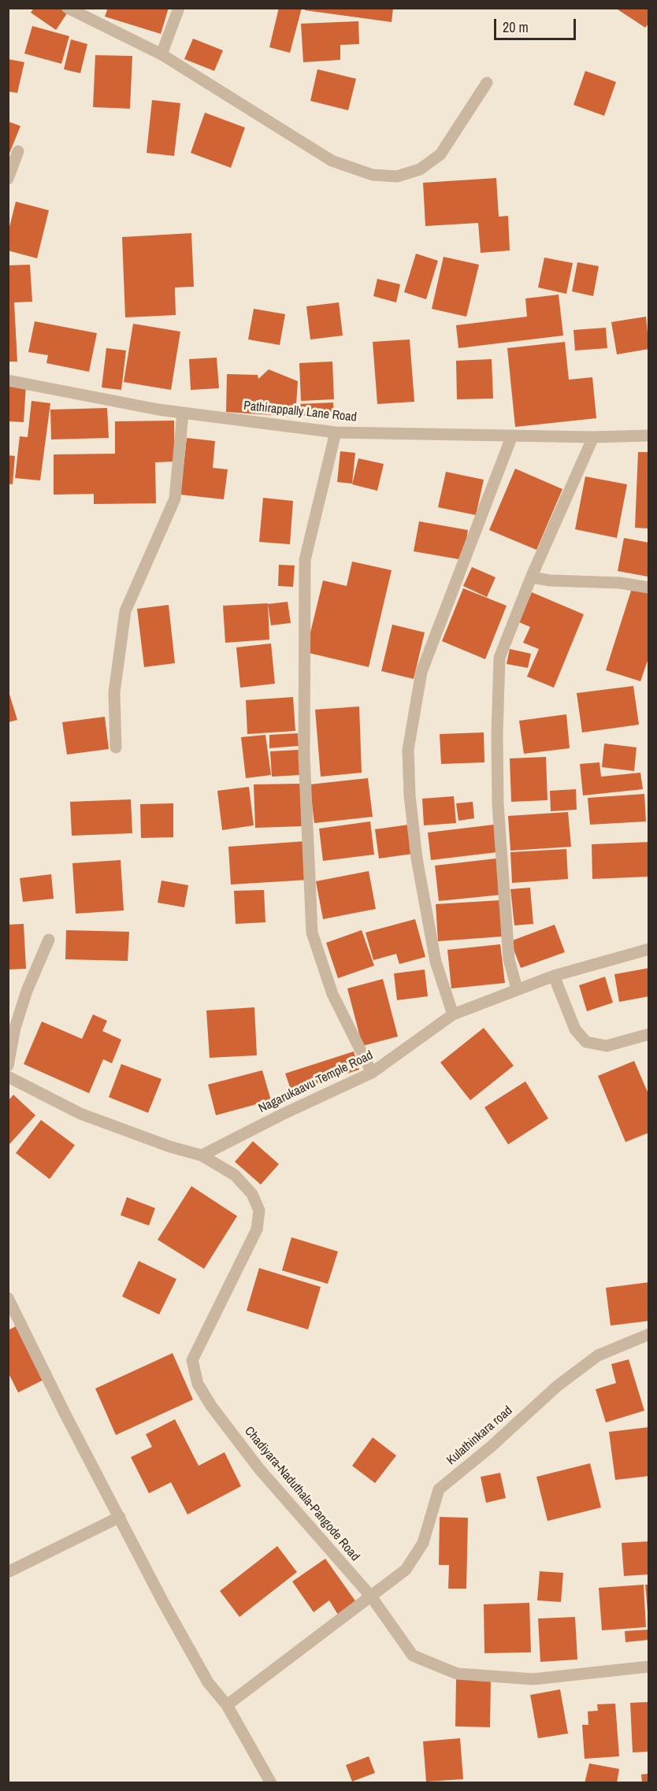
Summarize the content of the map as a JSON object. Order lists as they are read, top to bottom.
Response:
{
  "streets": {
    "street": [
      "Pathirappally Lane Road",
      "Nagarukaavu Temple Road",
      "Kulathinkara road",
      "Chadiyara-Naduthala-Pangode Road"
    ]
  },
  "crossings": [
    ["Nagarukaavu Temple Road", "Chadiyara-Naduthala-Pangode Road"],
    ["Kulathinkara road", "Chadiyara-Naduthala-Pangode Road"]
  ],
  "scale_bar": "20 m"
}
